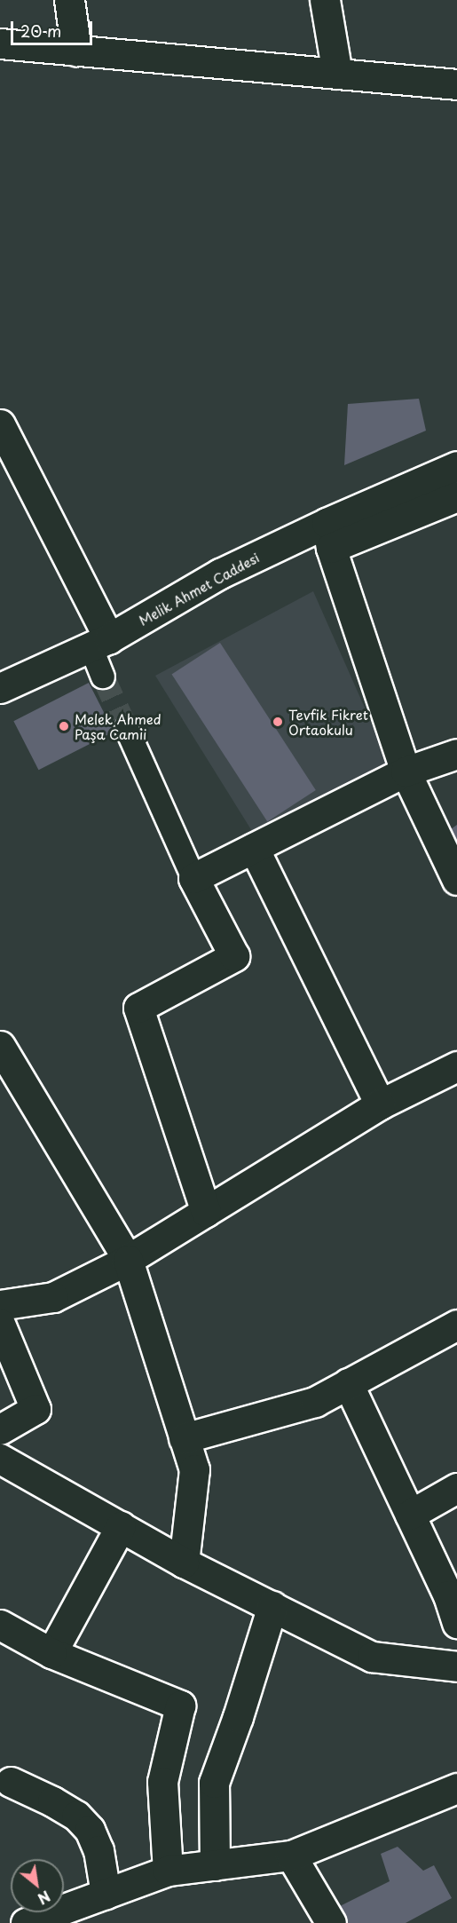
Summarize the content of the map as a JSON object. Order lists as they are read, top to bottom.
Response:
{
  "streets": {
    "street": ["Melik Ahmet Caddesi"]
  },
  "places": ["Tevfik Fikret Ortaokulu", "Melek Ahmed Paşa Camii"],
  "scale_bar": "20 m",
  "north": "bottom right"
}
